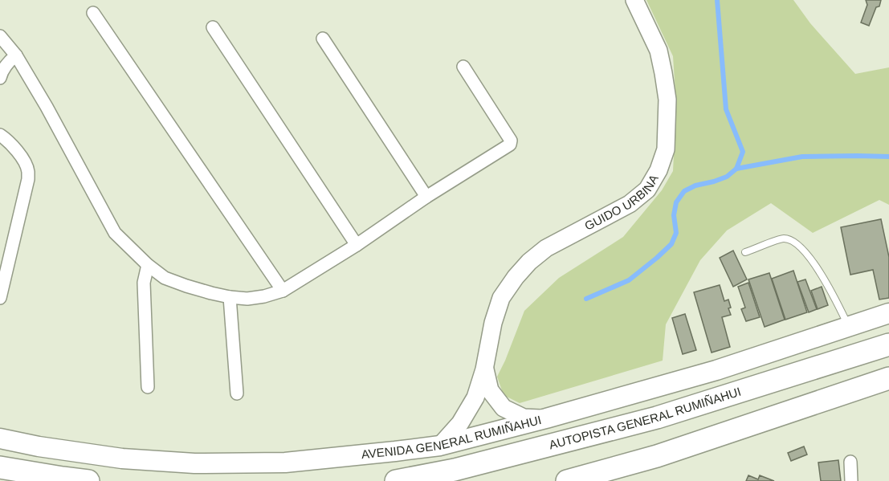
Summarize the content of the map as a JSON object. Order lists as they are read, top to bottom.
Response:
{
  "streets": {
    "highway": ["AUTOPISTA GENERAL RUMIÑAHUI"],
    "main road": ["AVENIDA GENERAL RUMIÑAHUI"],
    "street": ["GUIDO URBINA"]
  },
  "crossings": [
    ["GUIDO URBINA", "AVENIDA GENERAL RUMIÑAHUI"]
  ]
}
